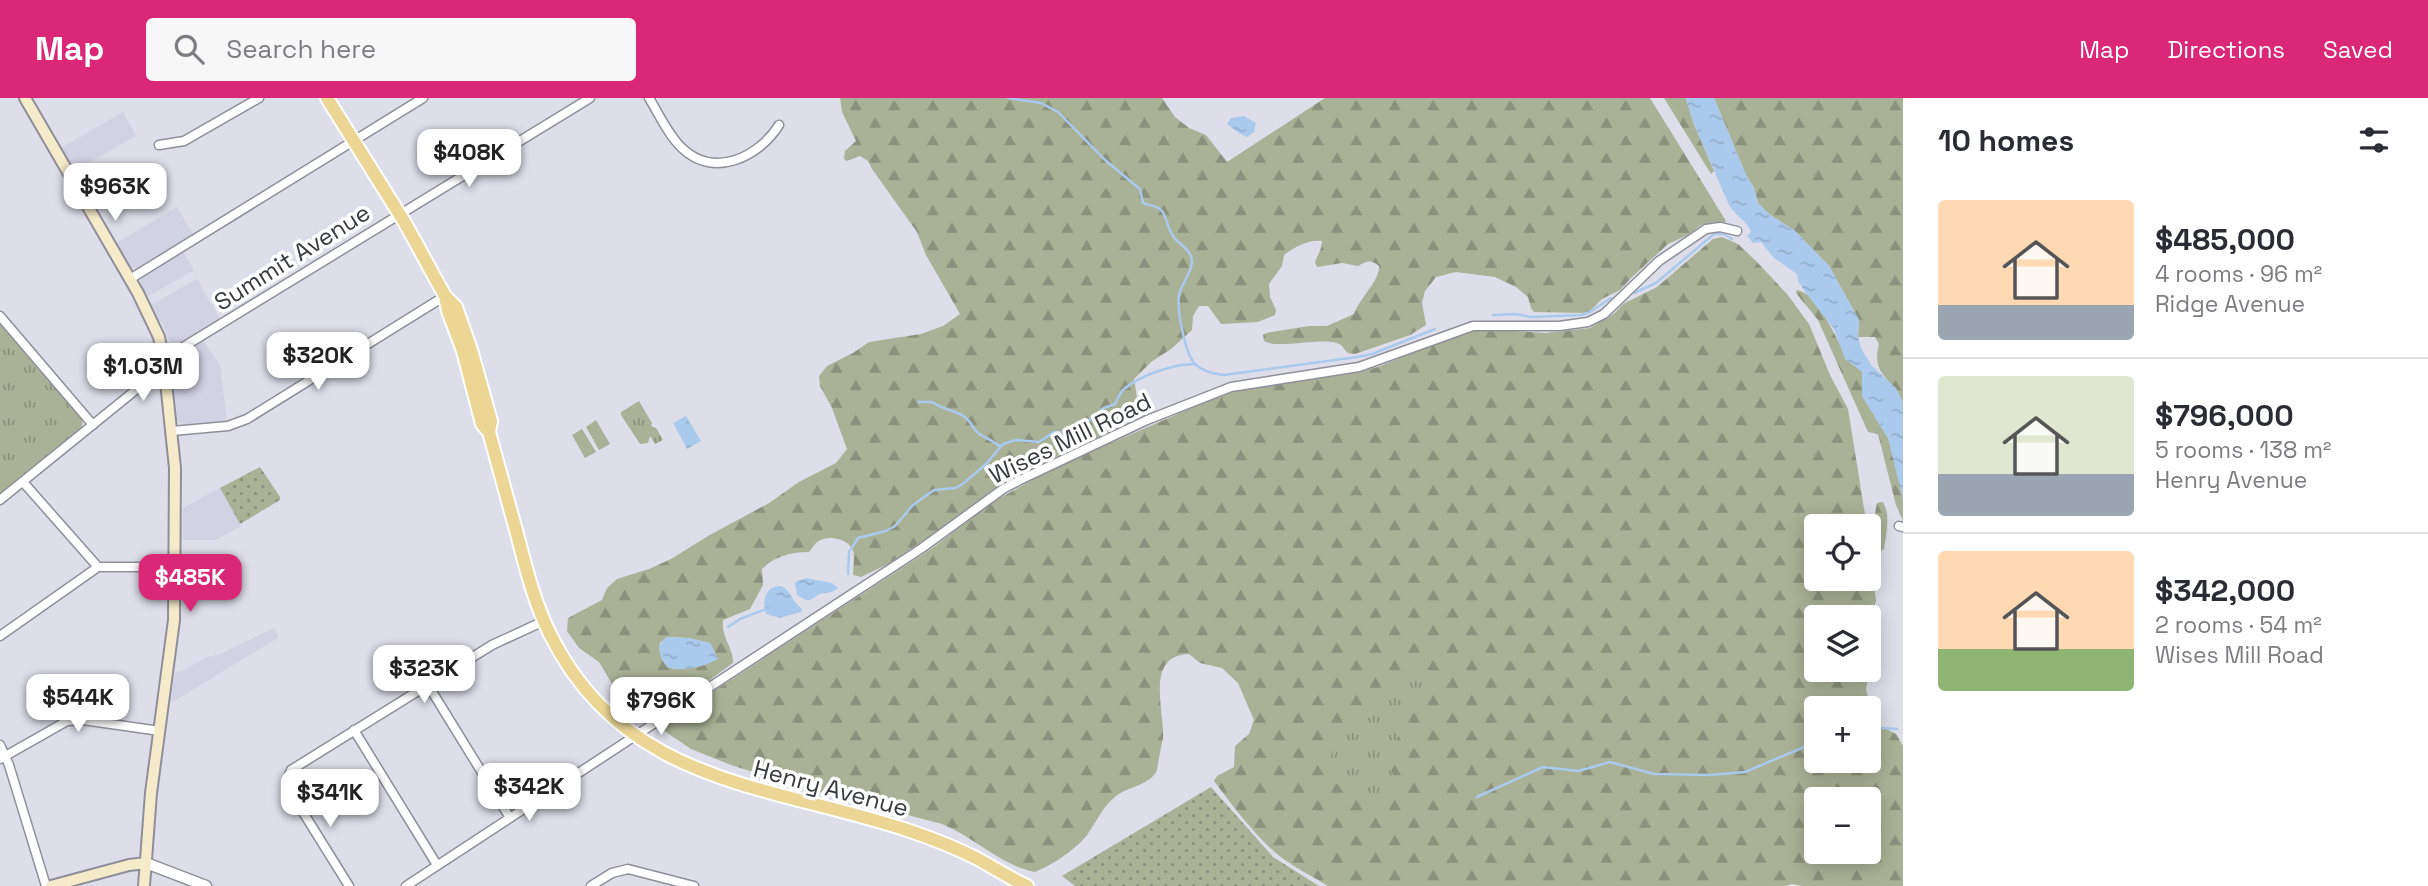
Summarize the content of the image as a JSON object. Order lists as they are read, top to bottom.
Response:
{
  "streets": {
    "main road": ["Henry Avenue"],
    "street": ["Summit Avenue", "Wises Mill Road"]
  },
  "crossings": [
    ["Summit Avenue", "Henry Avenue"],
    ["Wises Mill Road", "Henry Avenue"]
  ],
  "page": {
    "header": "Map",
    "search": "Search here",
    "nav": ["Map", "Directions", "Saved"],
    "heading": "10 homes",
    "price": [
      "$408K",
      "$963K",
      "$320K",
      "$1.03M",
      "$485K",
      "$323K",
      "$544K",
      "$796K",
      "$342K",
      "$341K"
    ],
    "list": [
      {
        "name": "$485,000",
        "note": "4 rooms · 96 m² · Ridge Avenue"
      },
      {
        "name": "$796,000",
        "note": "5 rooms · 138 m² · Henry Avenue"
      },
      {
        "name": "$342,000",
        "note": "2 rooms · 54 m² · Wises Mill Road"
      }
    ],
    "map_buttons": ["+", "−"]
  }
}
